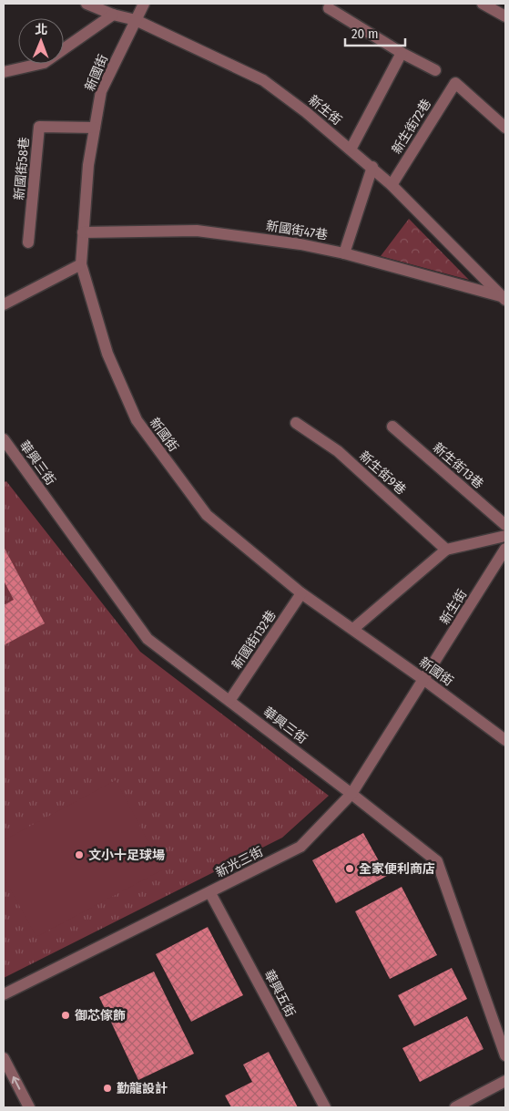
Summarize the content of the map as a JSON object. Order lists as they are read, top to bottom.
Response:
{
  "streets": {
    "street": [
      "新國街",
      "新生街",
      "新生街72巷",
      "新國街58巷",
      "新國街47巷",
      "華興三街",
      "新生街13巷",
      "新生街9巷",
      "新國街132巷",
      "新光三街",
      "華興五街"
    ]
  },
  "crossings": [
    ["新國街", "新生街"],
    ["新國街", "新國街58巷"],
    ["新國街", "新國街47巷"],
    ["新國街", "新國街132巷"],
    ["新國街", "新光三街"],
    ["新生街", "新生街72巷"],
    ["新生街", "新國街47巷"],
    ["新生街", "新光三街"],
    ["華興三街", "新國街132巷"],
    ["華興三街", "新光三街"],
    ["新光三街", "華興五街"]
  ],
  "places": [
    "文小十足球場",
    "全家便利商店",
    "御芯傢飾",
    "勤龍設計"
  ],
  "scale_bar": "20 m",
  "north": "top"
}
